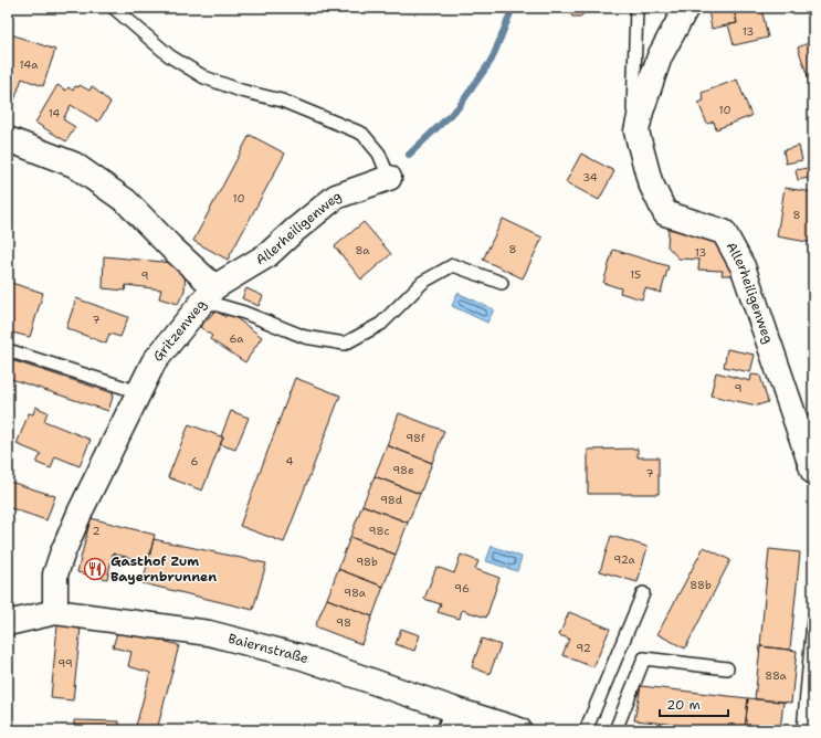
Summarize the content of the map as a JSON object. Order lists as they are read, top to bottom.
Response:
{
  "streets": {
    "street": ["Allerheiligenweg", "Gritzenweg", "Baiernstraße"]
  },
  "crossings": [
    ["Allerheiligenweg", "Gritzenweg"],
    ["Gritzenweg", "Baiernstraße"]
  ],
  "places": {
    "restaurant": ["Gasthof Zum Bayernbrunnen"]
  },
  "house_numbers": [
    "13",
    "14a",
    "10",
    "14",
    "34",
    "10",
    "8",
    "8",
    "8a",
    "13",
    "15",
    "9",
    "7",
    "6a",
    "9",
    "98f",
    "6",
    "4",
    "98e",
    "7",
    "98d",
    "2",
    "98c",
    "92a",
    "98b",
    "88b",
    "96",
    "98a",
    "98",
    "92",
    "99",
    "88a"
  ],
  "scale_bar": "20 m"
}
